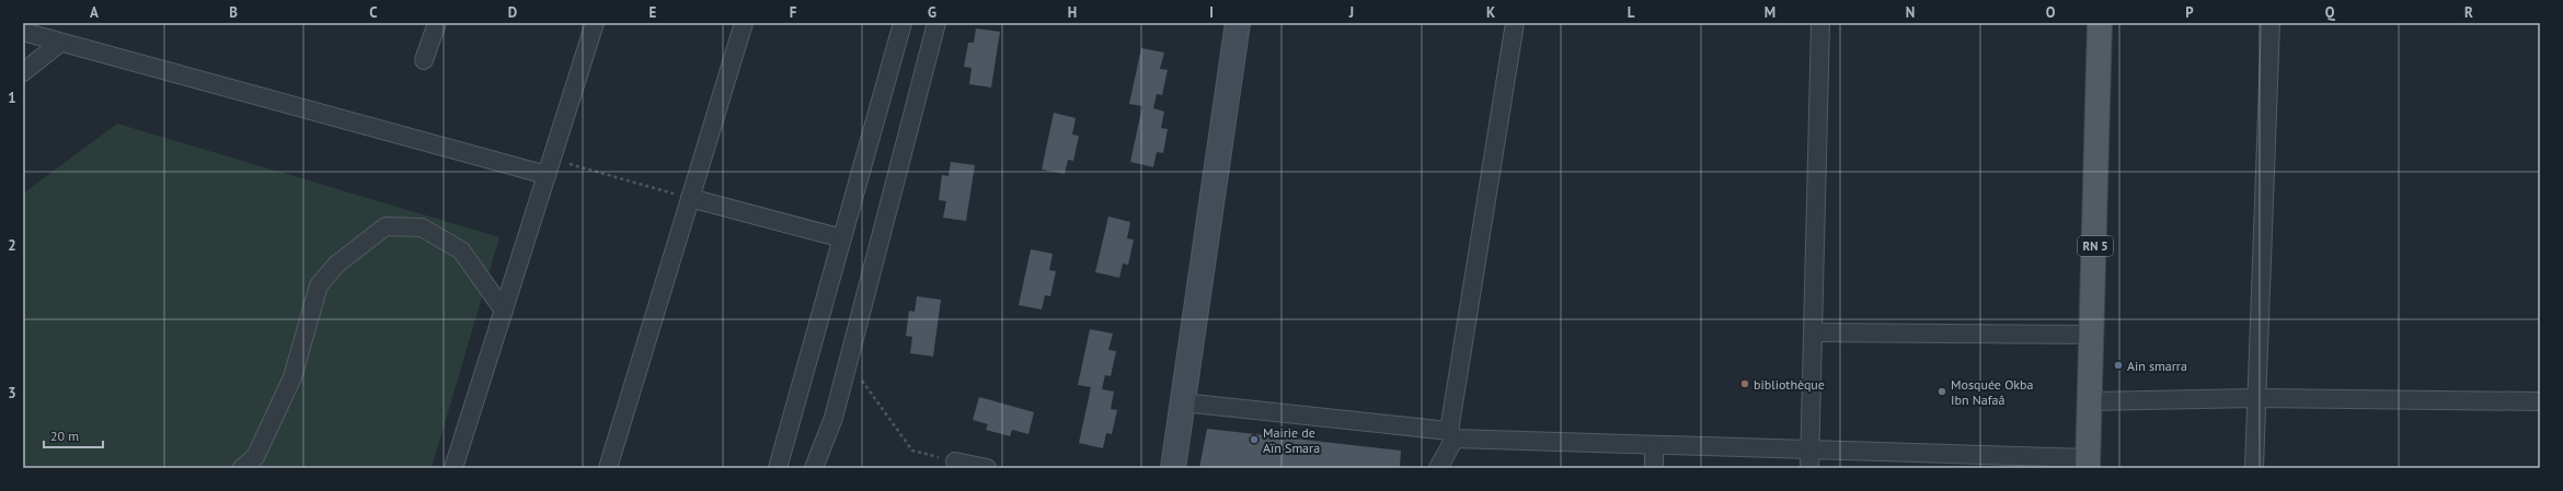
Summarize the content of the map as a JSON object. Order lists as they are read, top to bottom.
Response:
{
  "streets": {
    "main road": ["RN 5"]
  },
  "places": [
    "Ain smarra",
    "bibliothèque",
    "Mosquée Okba Ibn Nafaâ",
    "Mairie de Aïn Smara"
  ],
  "scale_bar": "20 m",
  "grid": {
    "columns": [
      "A",
      "B",
      "C",
      "D",
      "E",
      "F",
      "G",
      "H",
      "I",
      "J",
      "K",
      "L",
      "M",
      "N",
      "O",
      "P",
      "Q",
      "R"
    ],
    "rows": ["1", "2", "3"]
  }
}
